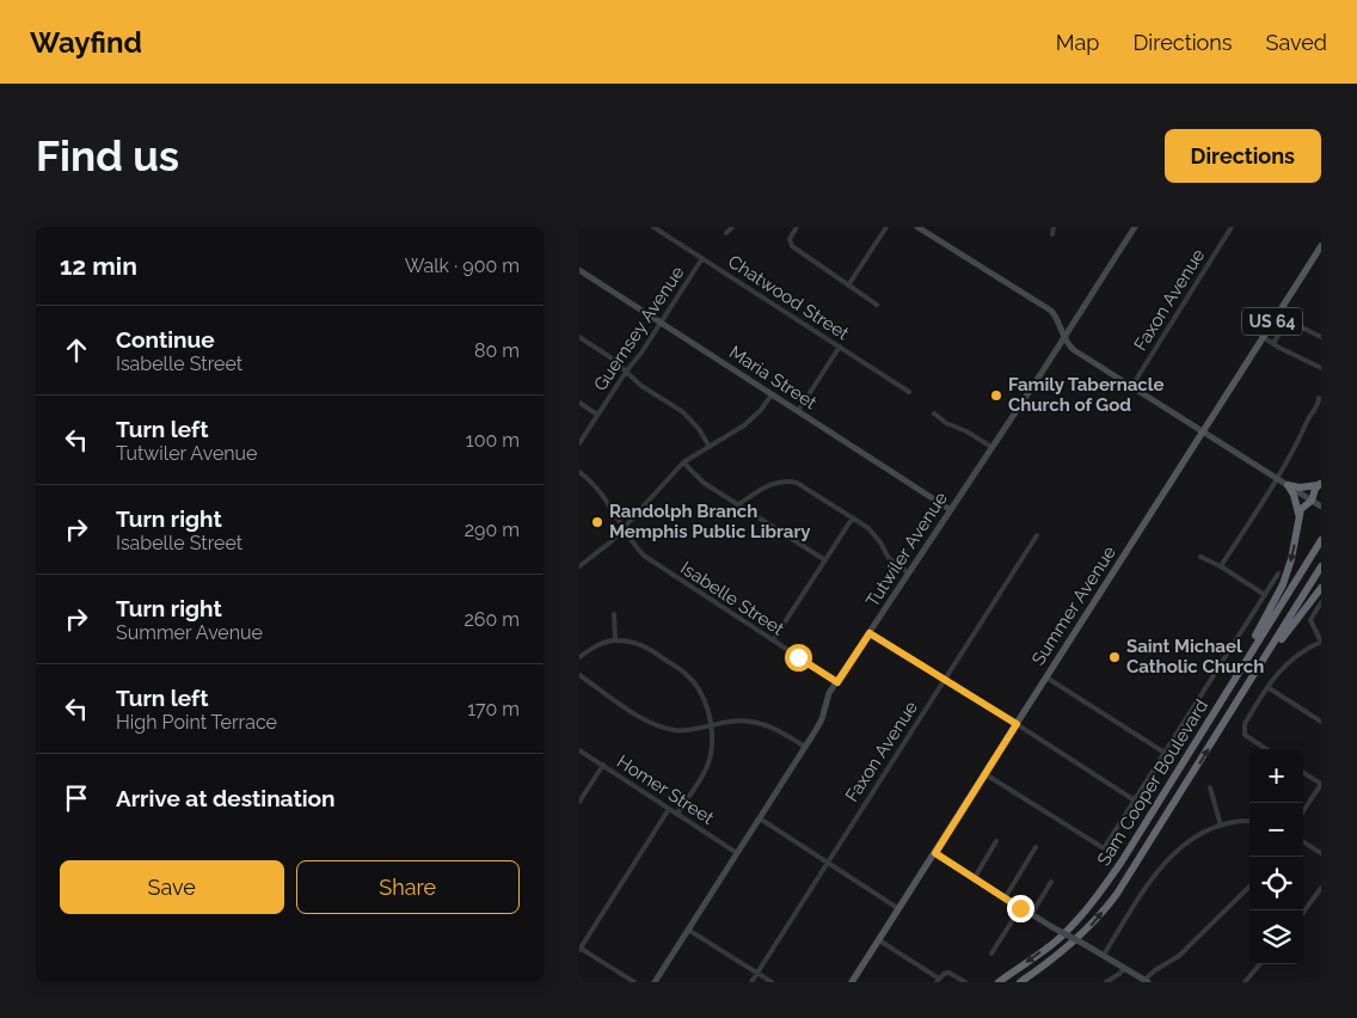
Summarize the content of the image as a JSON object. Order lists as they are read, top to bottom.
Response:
{
  "streets": {
    "highway": ["Sam Cooper Boulevard"],
    "main road": ["US 64", "Summer Avenue"],
    "street": [
      "Chatwood Street",
      "Faxon Avenue",
      "Guernsey Avenue",
      "Maria Street",
      "Tutwiler Avenue",
      "Isabelle Street",
      "Homer Street"
    ]
  },
  "crossings": [
    ["Chatwood Street", "Guernsey Avenue"],
    ["Guernsey Avenue", "Maria Street"],
    ["Maria Street", "Tutwiler Avenue"],
    ["Tutwiler Avenue", "Isabelle Street"],
    ["Tutwiler Avenue", "Homer Street"]
  ],
  "places": ["Family Tabernacle Church of God", "Randolph Branch Memphis Public Library", "Saint Michael Catholic Church"],
  "page": {
    "header": "Wayfind",
    "nav": ["Map", "Directions", "Saved"],
    "buttons": [
      "Directions",
      ["Save", "Share"]
    ],
    "title": "Find us",
    "heading": ["12 min", "Walk · 900 m"],
    "list": [
      ["Continue", "Isabelle Street", "80 m"],
      ["Turn left", "Tutwiler Avenue", "100 m"],
      ["Turn right", "Isabelle Street", "290 m"],
      ["Turn right", "Summer Avenue", "260 m"],
      ["Turn left", "High Point Terrace", "170 m"],
      "Arrive at destination"
    ],
    "map_buttons": ["+", "−"]
  }
}
